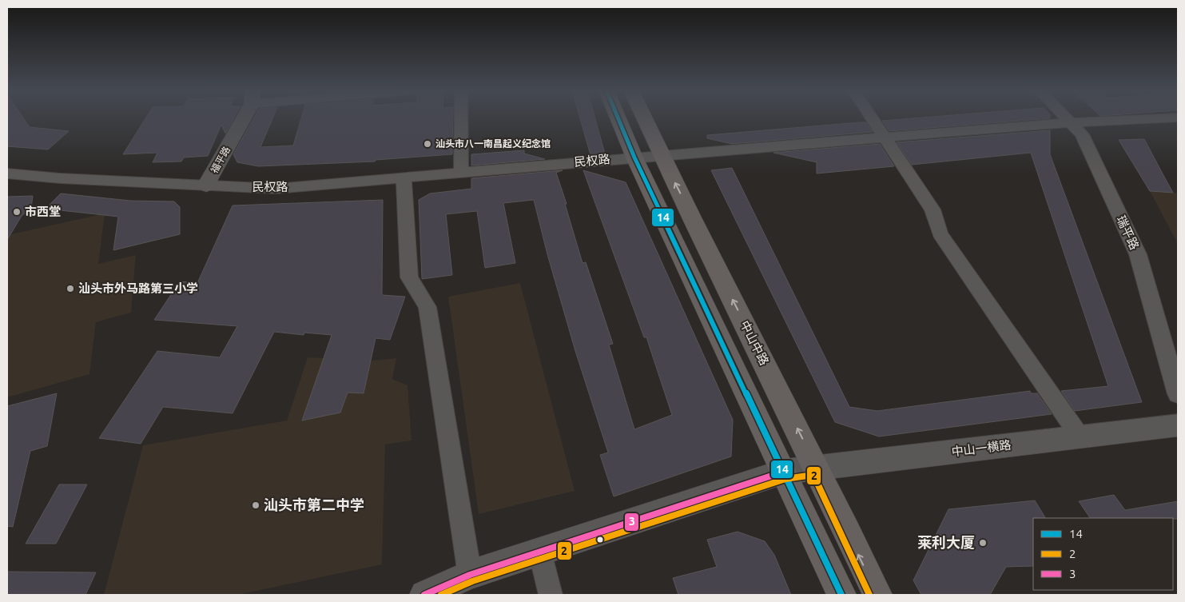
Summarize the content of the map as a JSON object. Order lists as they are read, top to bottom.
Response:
{
  "streets": {
    "main road": ["中山中路"],
    "street": [
      "福平路",
      "民权路",
      "瑞平路",
      "中山一横路"
    ]
  },
  "crossings": [
    ["福平路", "民权路"],
    ["民权路", "瑞平路"],
    ["民权路", "中山中路"],
    ["中山中路", "中山一横路"]
  ],
  "places": [
    "汕头市八一南昌起义纪念馆",
    "市西堂",
    "汕头市外马路第三小学",
    "汕头市第二中学",
    "莱利大厦"
  ],
  "lines": ["transit line 14", "transit line 3", "transit line 2"],
  "legend": ["14", "2", "3"]
}
